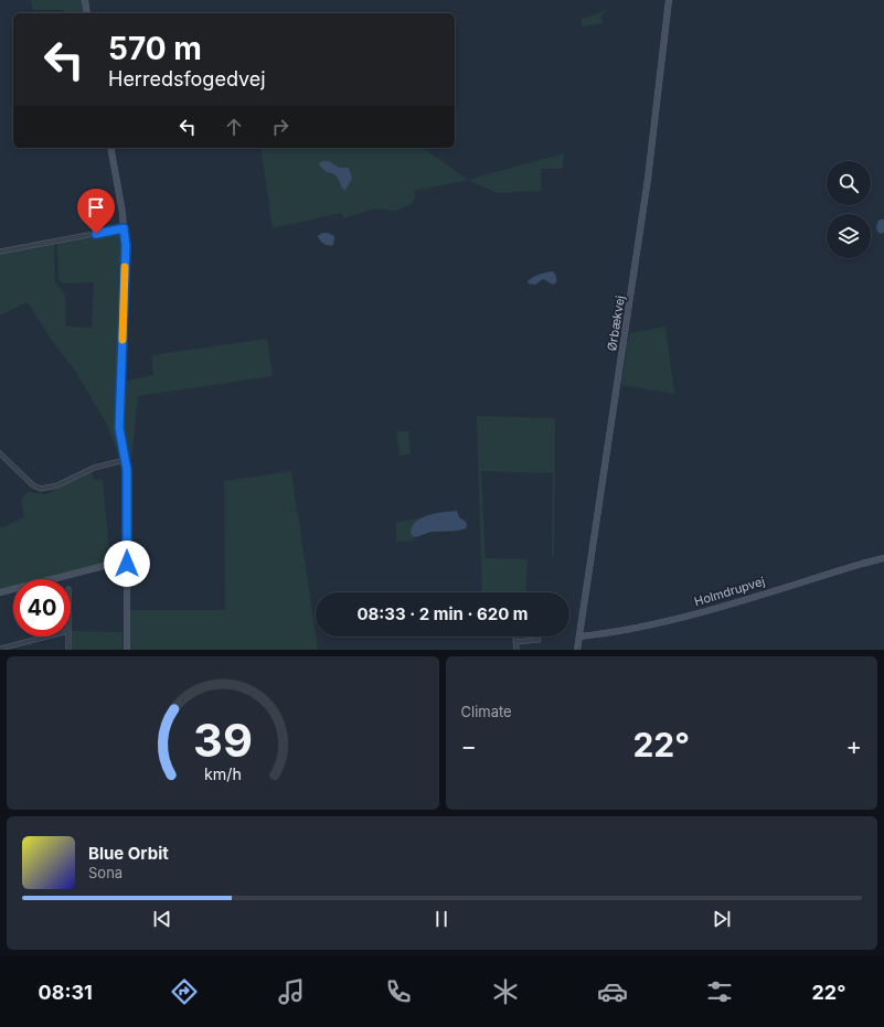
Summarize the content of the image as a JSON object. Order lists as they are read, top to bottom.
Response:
{
  "streets": {
    "street": ["Ørbækvej", "Holmdrupvej"]
  },
  "crossings": [
    ["Ørbækvej", "Holmdrupvej"]
  ],
  "page": {
    "turn": ["570 m", "Herredsfogedvej"],
    "limit": "40",
    "trip": "08:33 · 2 min · 620 m",
    "tile": "Climate",
    "heat": ["−", "22°", "+"],
    "song": ["Blue Orbit", "Sona"],
    "tabs": ["08:31", "22°"],
    "gauge": ["39", "km/h"]
  }
}
